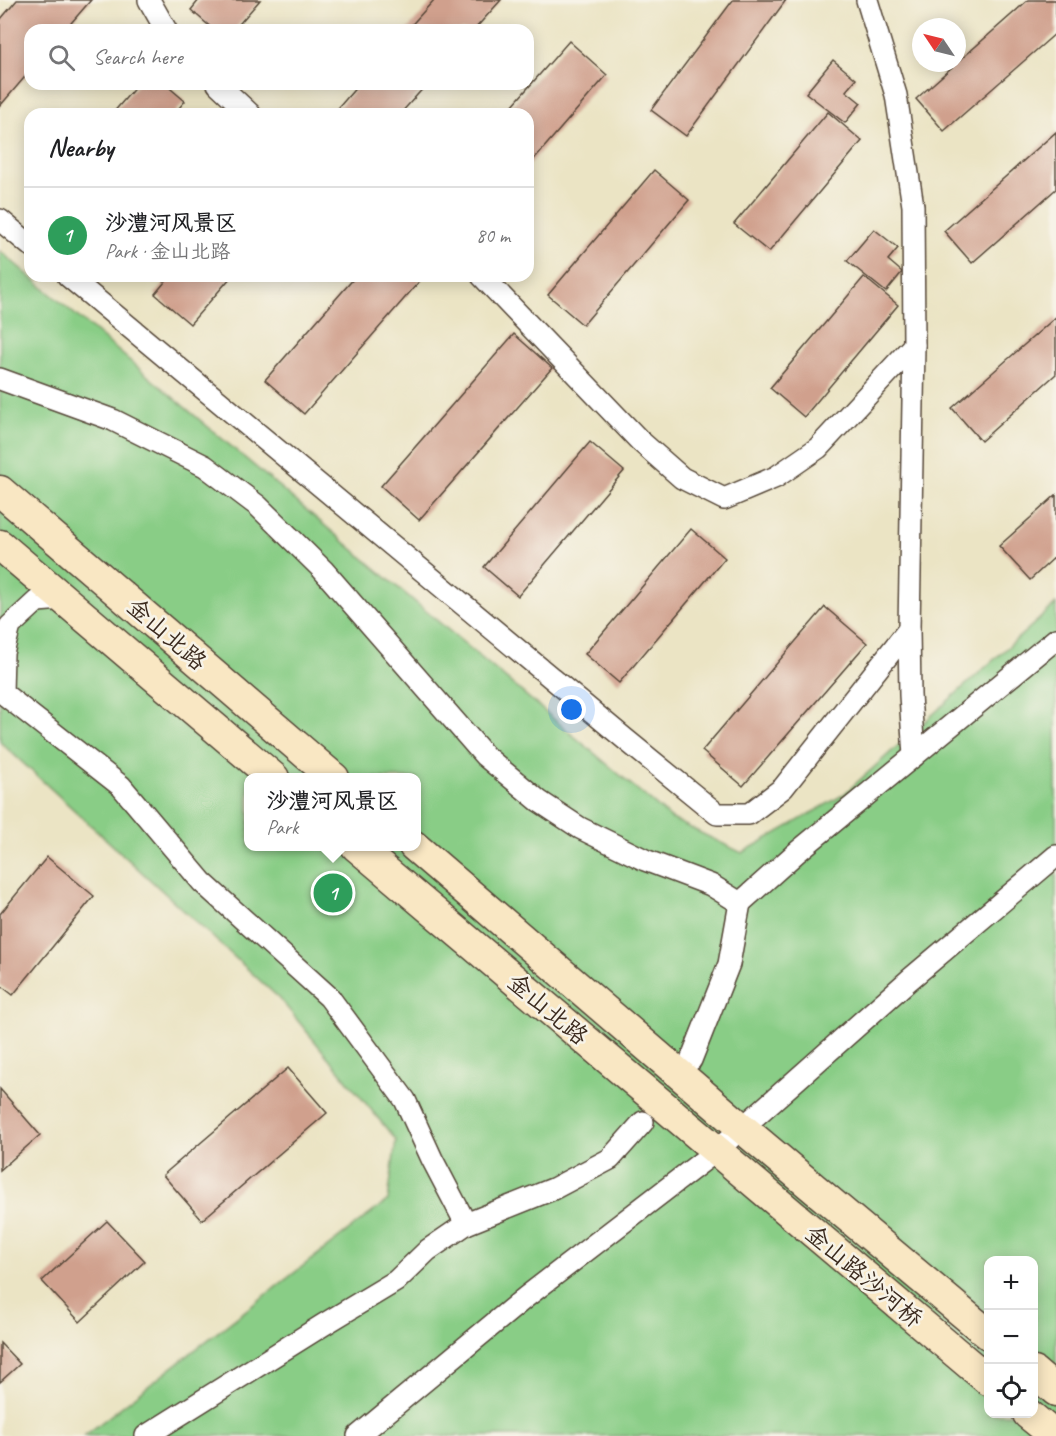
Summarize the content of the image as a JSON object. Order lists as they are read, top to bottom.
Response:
{
  "streets": {
    "main road": ["金山北路", "金山路沙河桥"]
  },
  "crossings": [
    ["金山北路", "金山路沙河桥"]
  ],
  "north": "top left",
  "page": {
    "search": "Search here",
    "heading": "Nearby",
    "list": [
      {
        "mark": "1",
        "name": "沙澧河风景区",
        "note": "Park · 金山北路",
        "value": "80 m"
      }
    ],
    "popup": ["沙澧河风景区", "Park"],
    "pins": "1",
    "map_buttons": ["+", "−"]
  }
}
